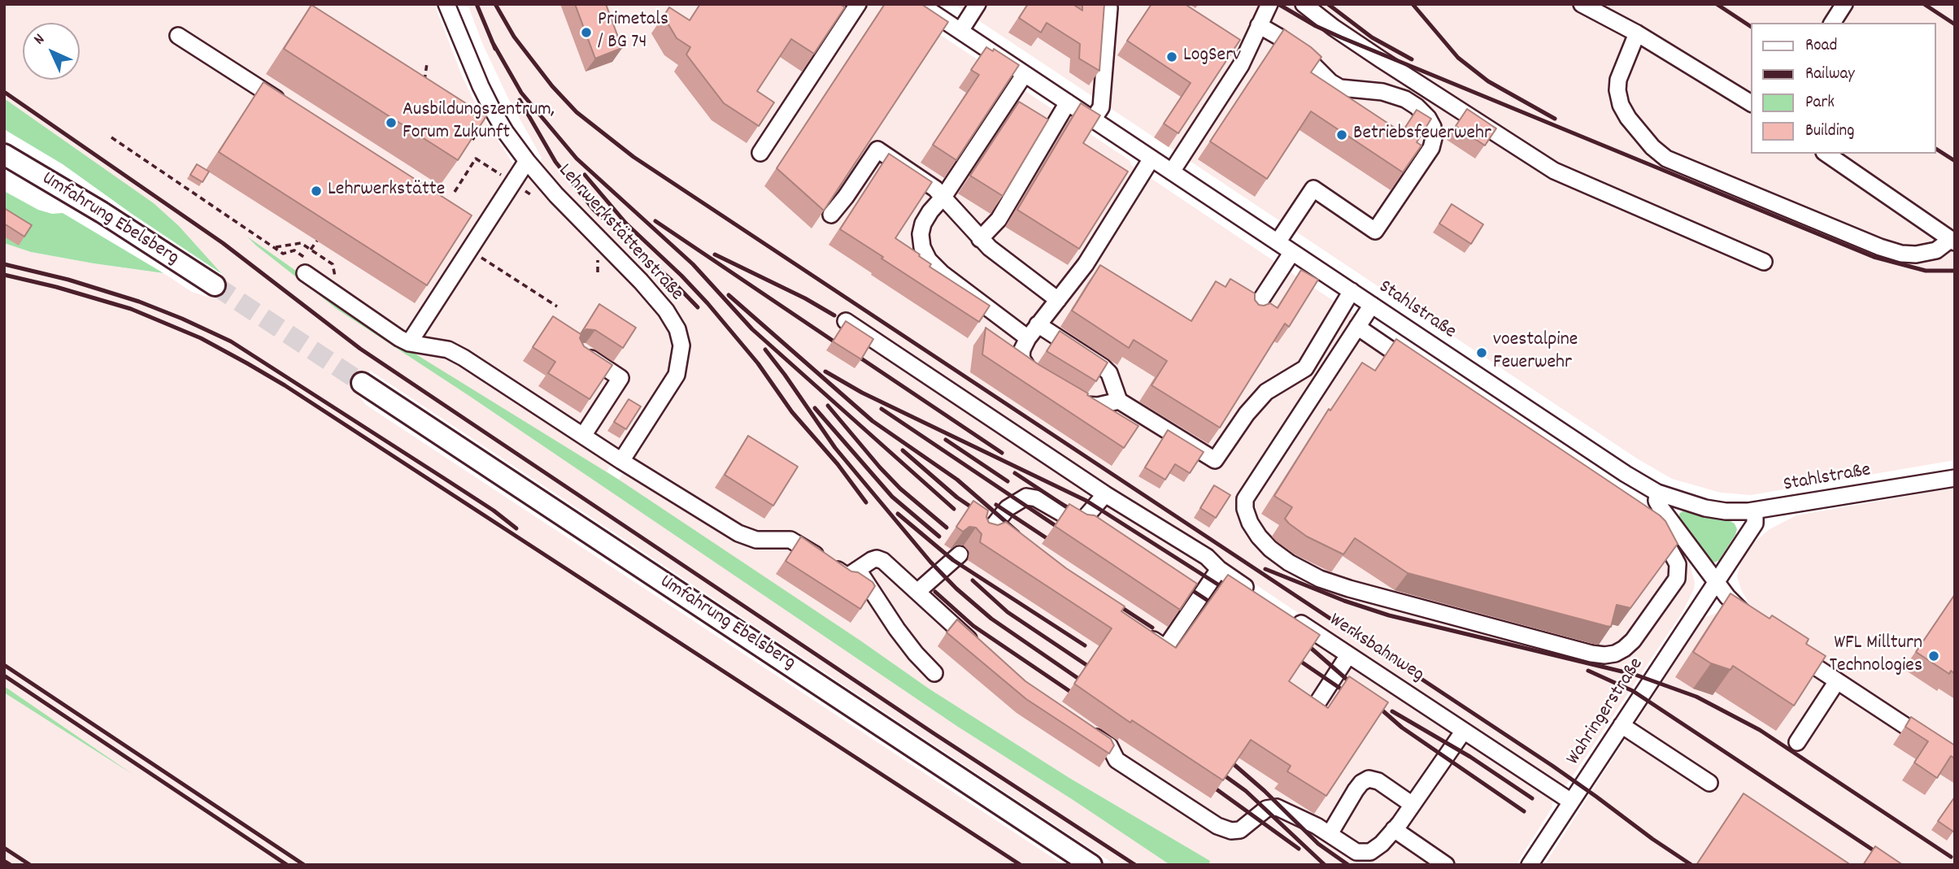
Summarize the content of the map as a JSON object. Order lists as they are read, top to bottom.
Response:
{
  "streets": {
    "main road": ["Umfahrung Ebelsberg"],
    "street": [
      "Lehrwerkstättenstraße",
      "Stahlstraße",
      "Werksbahnweg",
      "Wahringerstraße"
    ]
  },
  "crossings": [
    ["Stahlstraße", "Wahringerstraße"],
    ["Werksbahnweg", "Wahringerstraße"]
  ],
  "places": [
    "Primetals / BG 74",
    "LogServ",
    "Ausbildungszentrum, Forum Zukunft",
    "Betriebsfeuerwehr",
    "Lehrwerkstätte",
    "voestalpine Feuerwehr",
    "WFL Millturn Technologies"
  ],
  "legend": [
    "Road",
    "Railway",
    "Park",
    "Building"
  ],
  "north": "top left"
}
